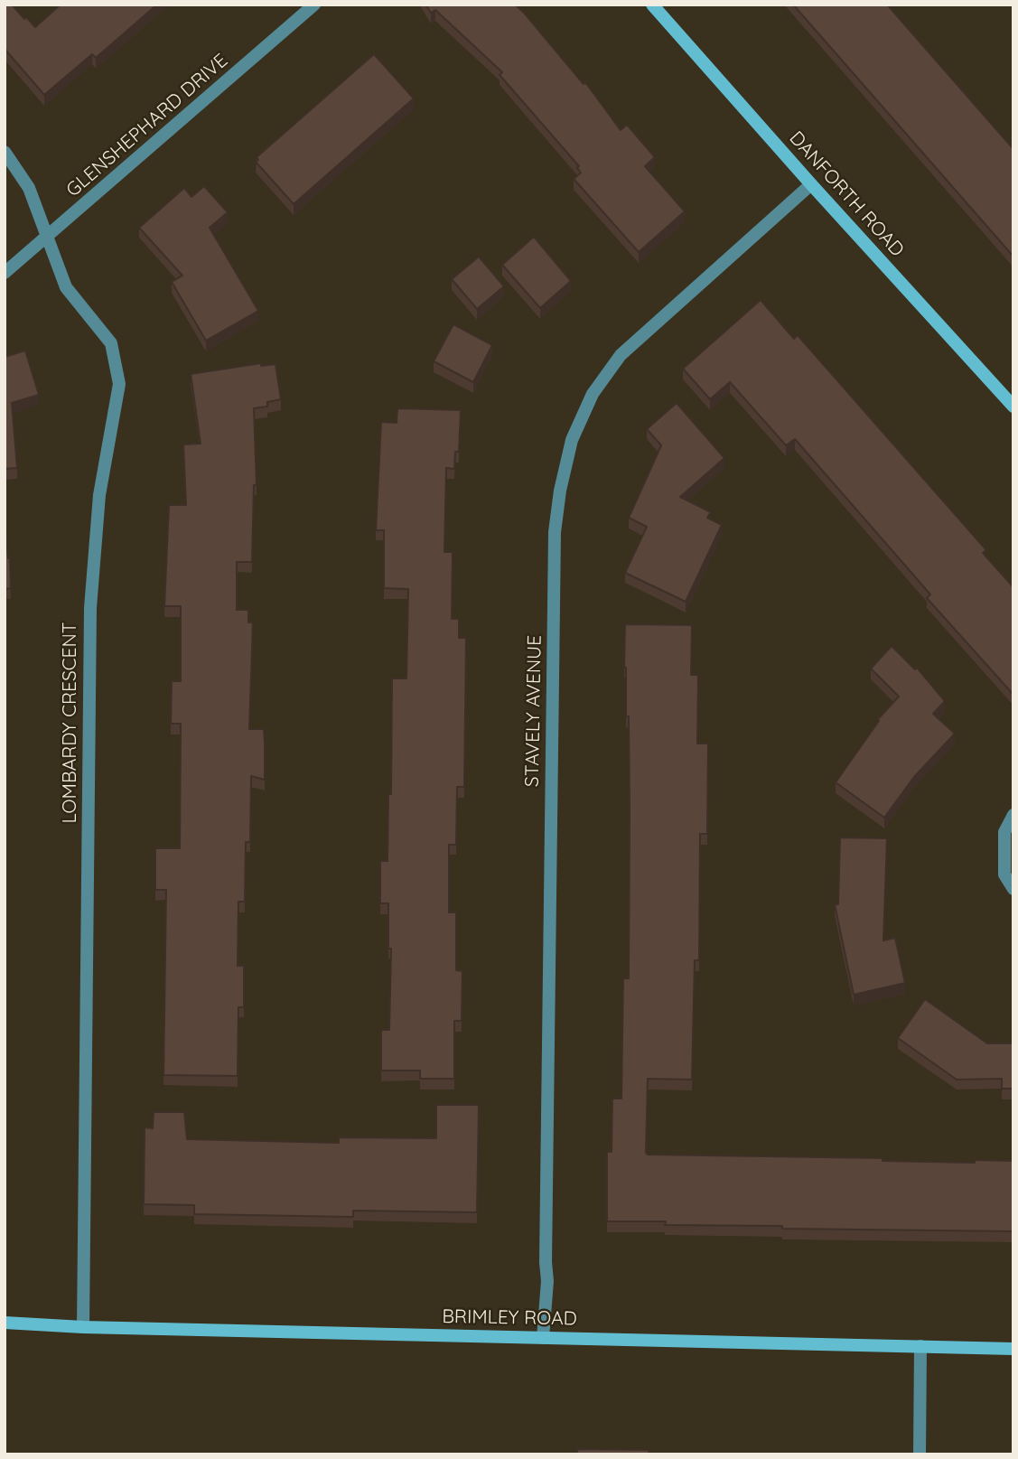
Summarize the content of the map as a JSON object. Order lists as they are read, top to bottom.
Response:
{
  "streets": {
    "main road": ["DANFORTH ROAD", "BRIMLEY ROAD"],
    "street": ["GLENSHEPHARD DRIVE", "STAVELY AVENUE", "LOMBARDY CRESCENT"]
  },
  "crossings": [
    ["GLENSHEPHARD DRIVE", "LOMBARDY CRESCENT"],
    ["DANFORTH ROAD", "STAVELY AVENUE"],
    ["STAVELY AVENUE", "BRIMLEY ROAD"],
    ["LOMBARDY CRESCENT", "BRIMLEY ROAD"]
  ]
}
